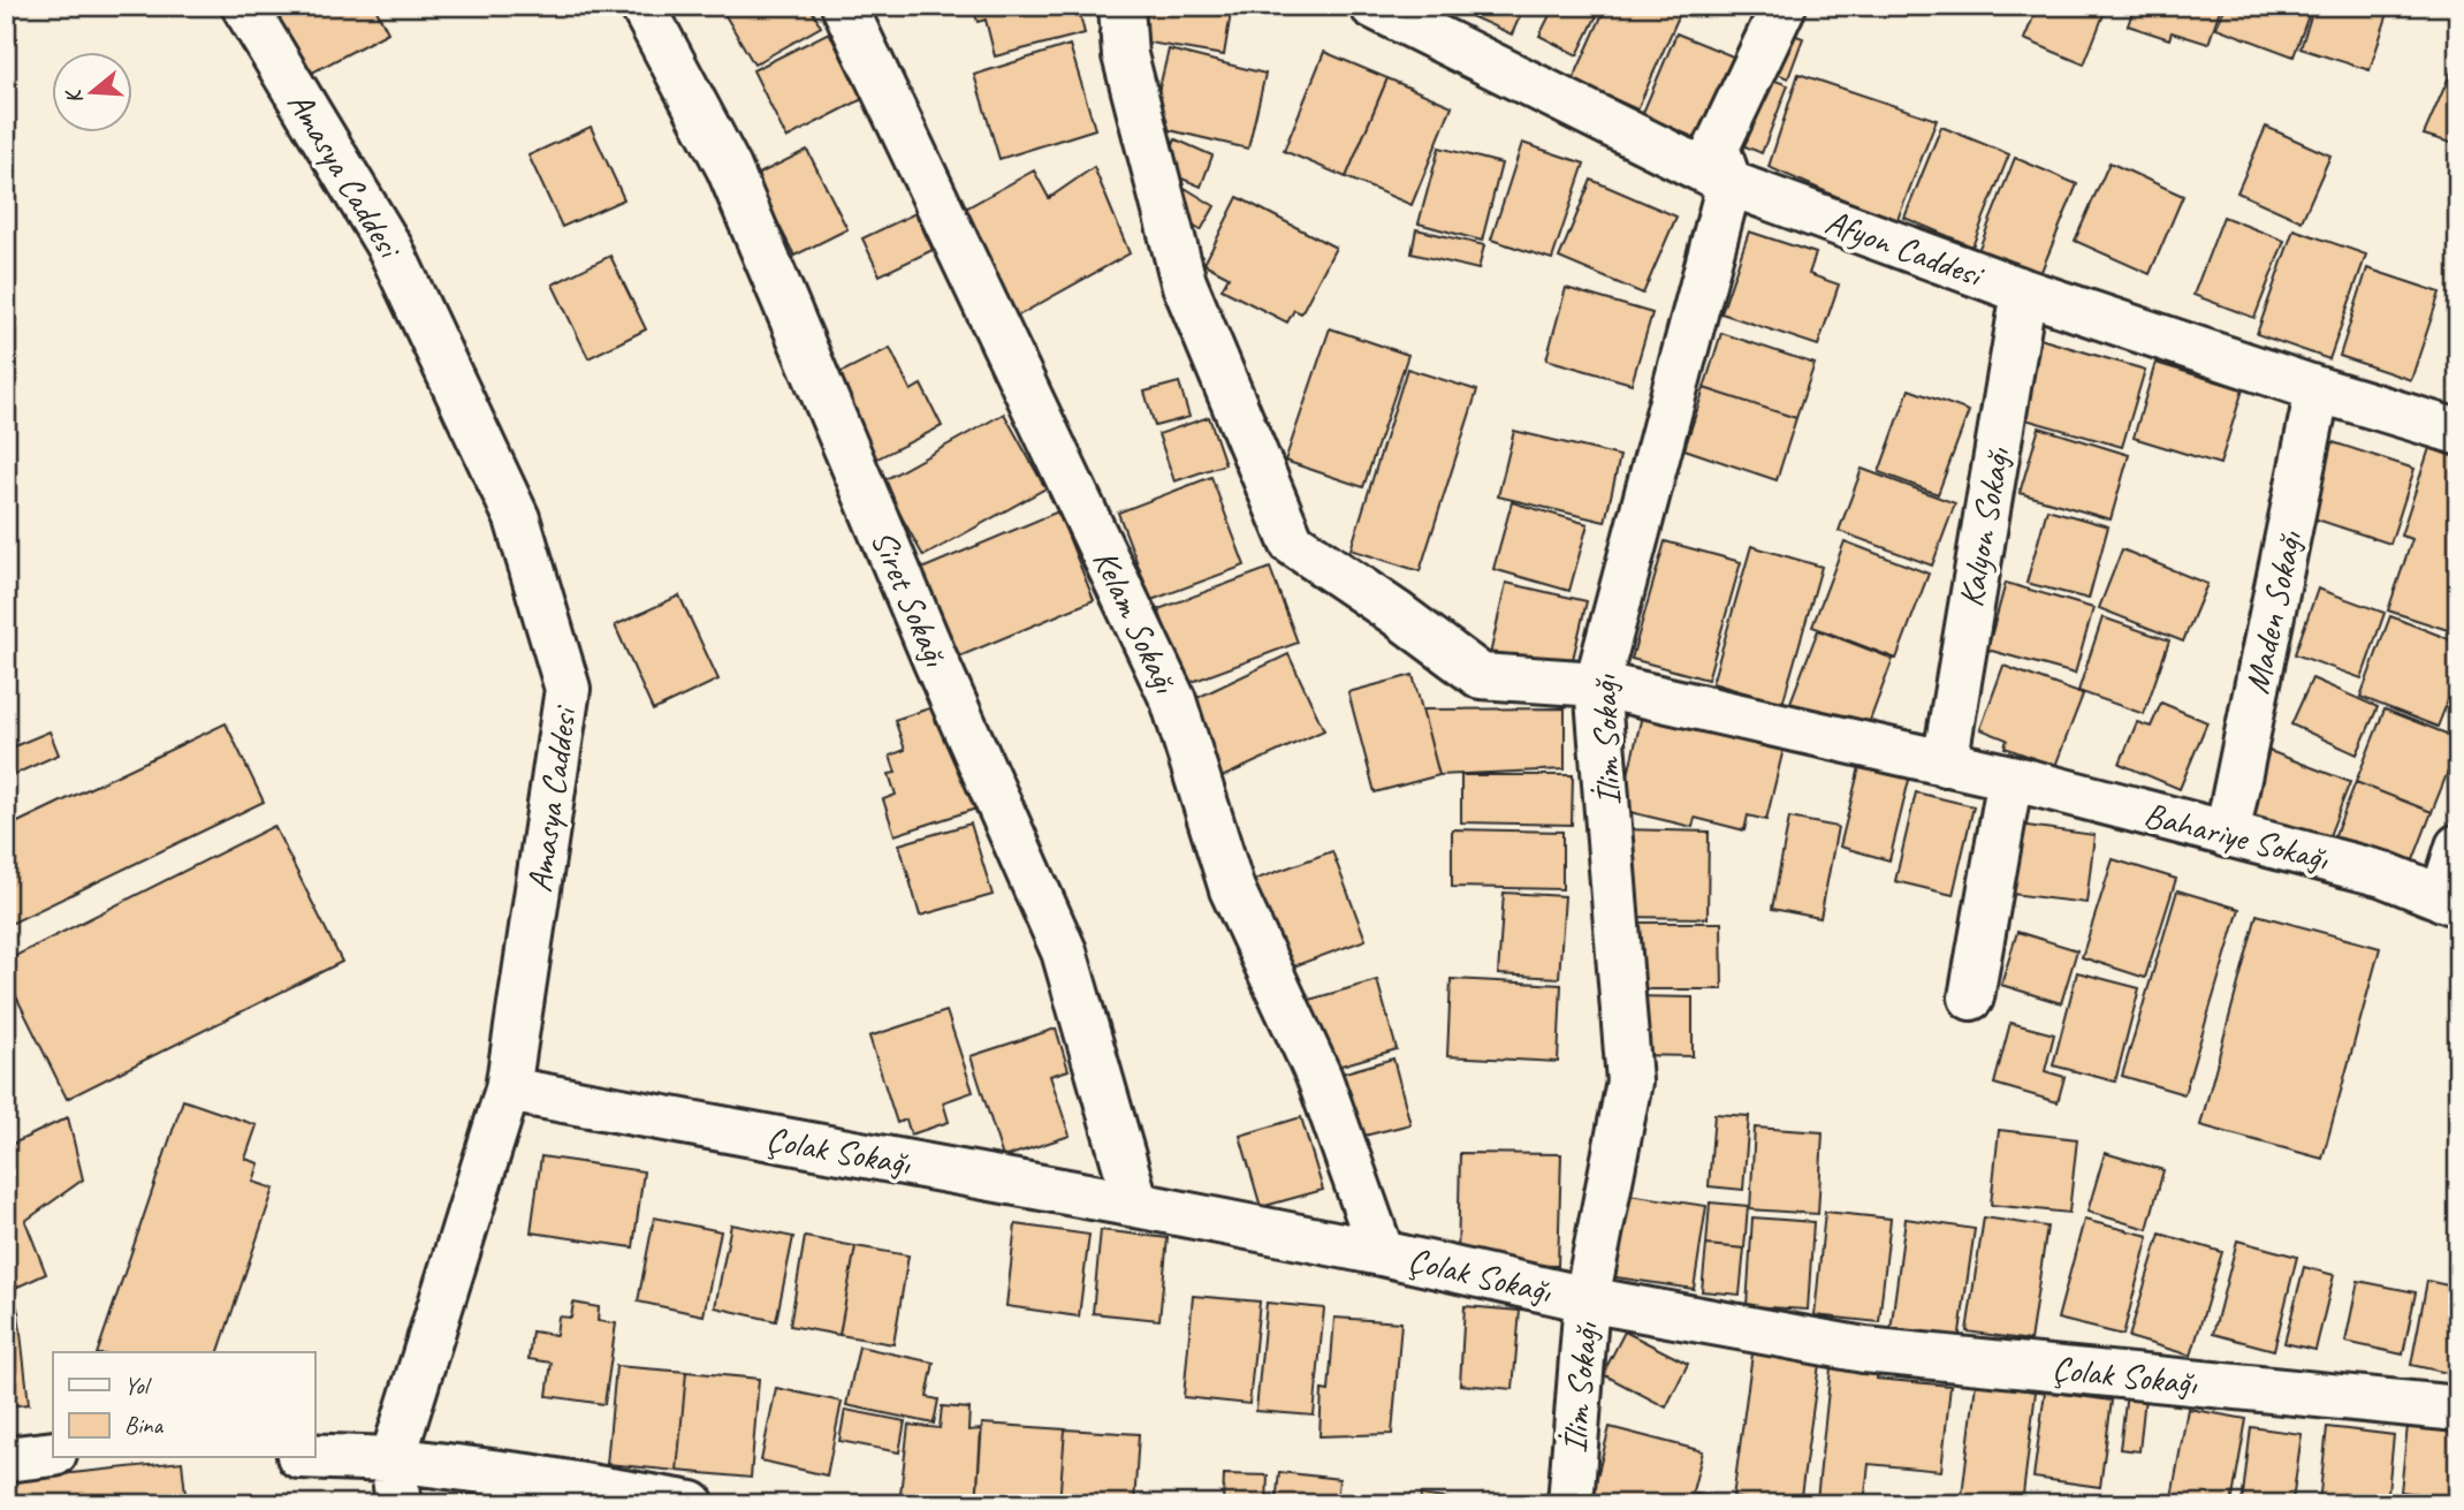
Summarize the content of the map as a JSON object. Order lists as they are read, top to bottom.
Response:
{
  "streets": {
    "street": [
      "Amasya Caddesi",
      "Afyon Caddesi",
      "Kalyon Sokağı",
      "Siret Sokağı",
      "Maden Sokağı",
      "Kelam Sokağı",
      "İlim Sokağı",
      "Bahariye Sokağı",
      "Çolak Sokağı"
    ]
  },
  "crossings": [
    ["Amasya Caddesi", "Çolak Sokağı"],
    ["Afyon Caddesi", "Kalyon Sokağı"],
    ["Afyon Caddesi", "Maden Sokağı"],
    ["Afyon Caddesi", "İlim Sokağı"],
    ["Kalyon Sokağı", "Bahariye Sokağı"],
    ["Siret Sokağı", "Çolak Sokağı"],
    ["Maden Sokağı", "Bahariye Sokağı"],
    ["Kelam Sokağı", "Çolak Sokağı"],
    ["İlim Sokağı", "Bahariye Sokağı"],
    ["İlim Sokağı", "Çolak Sokağı"]
  ],
  "legend": ["Yol", "Bina"],
  "north": "left"
}
